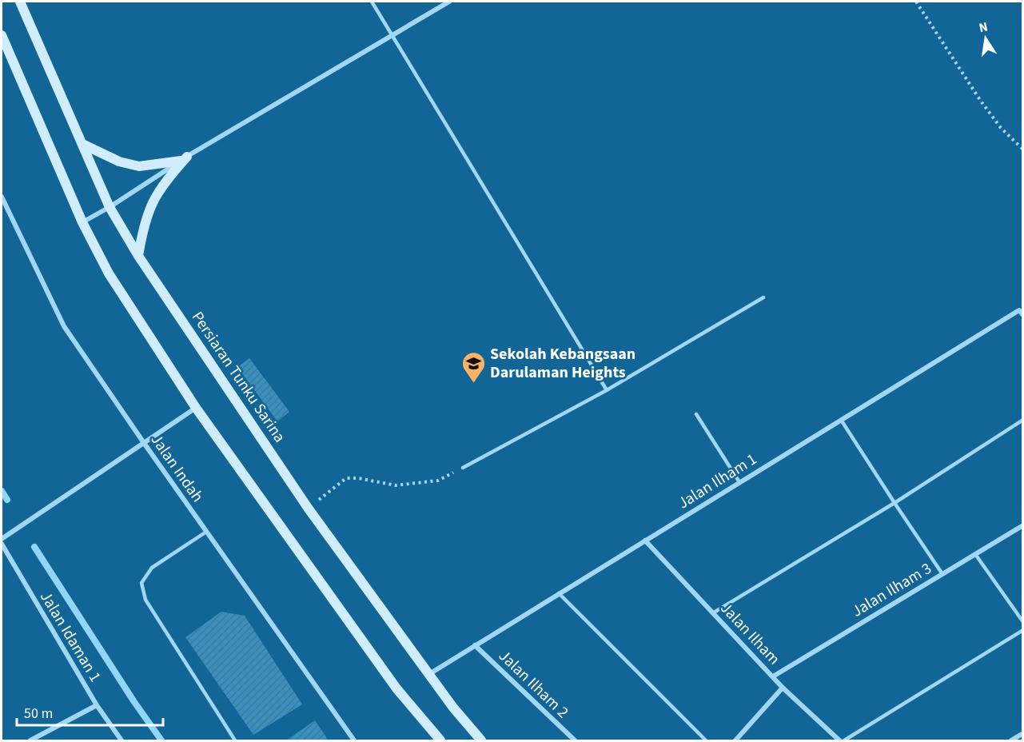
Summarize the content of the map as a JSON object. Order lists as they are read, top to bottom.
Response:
{
  "streets": {
    "street": [
      "Persiaran Tunku Sarina",
      "Jalan Indah",
      "Jalan Ilham 1",
      "Jalan Ilham 3",
      "Jalan Ilham",
      "Jalan Idaman 1",
      "Jalan Ilham 2"
    ]
  },
  "crossings": [
    ["Persiaran Tunku Sarina", "Jalan Ilham 1"],
    ["Jalan Ilham 1", "Jalan Ilham"],
    ["Jalan Ilham 1", "Jalan Ilham 2"],
    ["Jalan Ilham 3", "Jalan Ilham"]
  ],
  "places": {
    "school or university": ["Sekolah Kebangsaan Darulaman Heights"]
  },
  "scale_bar": "50 m",
  "north": "top"
}
